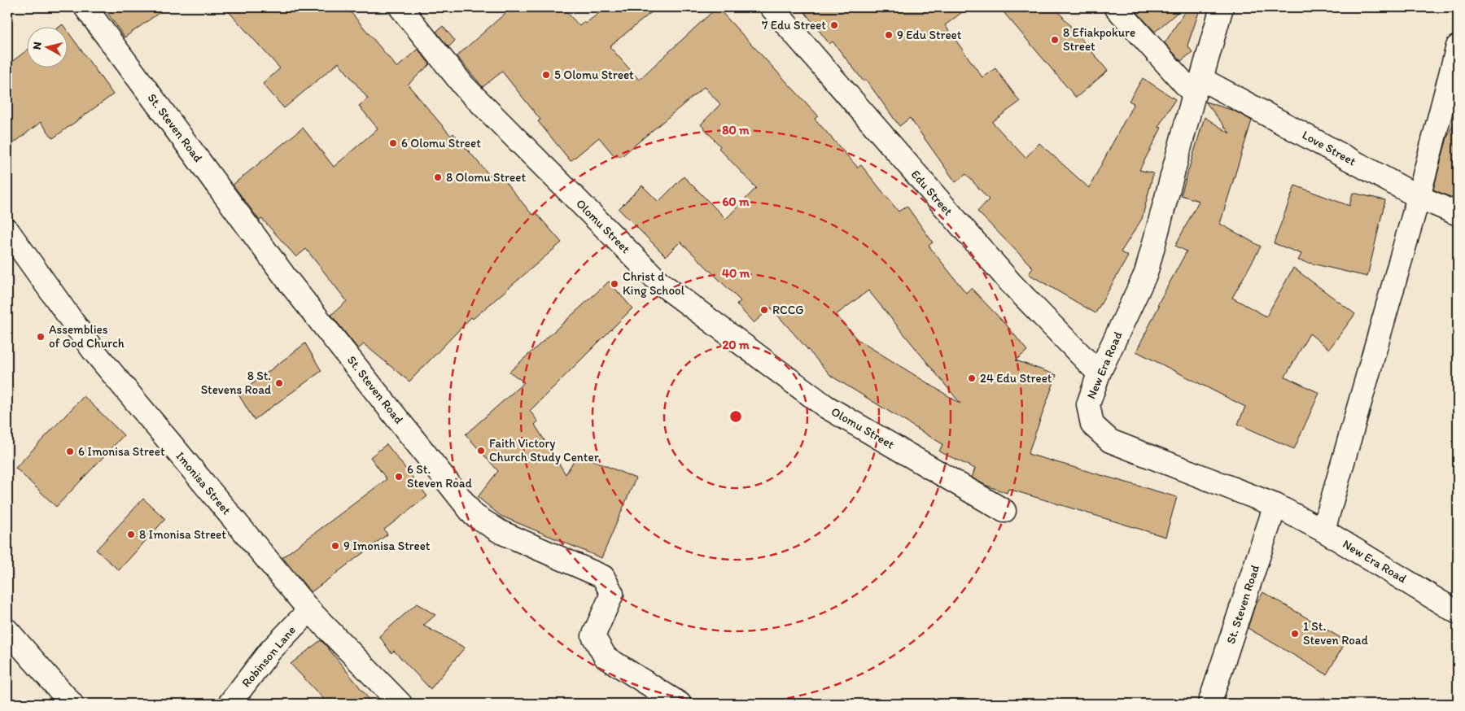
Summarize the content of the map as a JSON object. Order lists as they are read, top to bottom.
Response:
{
  "streets": {
    "street": [
      "St. Steven Road",
      "Love Street",
      "Edu Street",
      "Olomu Street",
      "New Era Road",
      "Imonisa Street",
      "Robinson Lane"
    ]
  },
  "crossings": [
    ["St. Steven Road", "New Era Road"],
    ["Love Street", "New Era Road"],
    ["Edu Street", "New Era Road"],
    ["Imonisa Street", "Robinson Lane"]
  ],
  "places": [
    "7 Edu Street",
    "9 Edu Street",
    "8 Efiakpokure Street",
    "5 Olomu Street",
    "6 Olomu Street",
    "8 Olomu Street",
    "Christ d King School",
    "RCCG",
    "Assemblies of God Church",
    "24 Edu Street",
    "8 St. Stevens Road",
    "Faith Victory Church Study Center",
    "6 Imonisa Street",
    "6 St. Steven Road",
    "8 Imonisa Street",
    "9 Imonisa Street",
    "1 St. Steven Road"
  ],
  "north": "left",
  "rings": [
    "80 m",
    "60 m",
    "40 m",
    "20 m"
  ]
}
